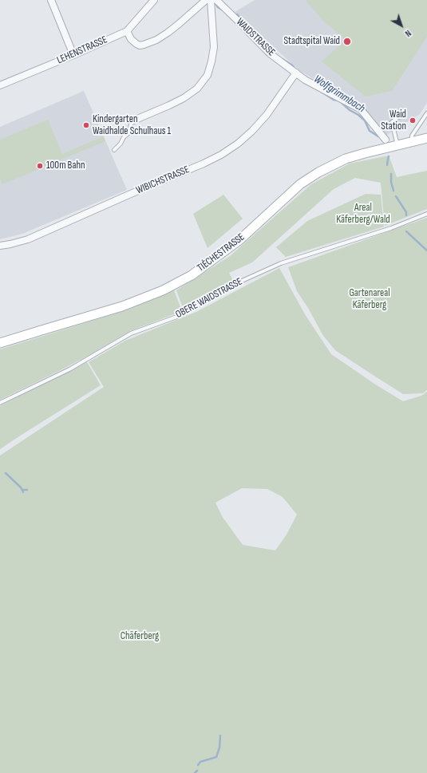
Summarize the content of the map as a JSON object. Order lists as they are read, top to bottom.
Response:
{
  "streets": {
    "street": [
      "WAIDSTRASSE",
      "LEHENSTRASSE",
      "WIBICHSTRASSE",
      "TIÈCHESTRASSE"
    ],
    "lane": ["OBERE WAIDSTRASSE"]
  },
  "crossings": [
    ["WAIDSTRASSE", "WIBICHSTRASSE"]
  ],
  "water": ["Wolfgrimmbach"],
  "parks": ["Areal Käferberg/Wald", "Gartenareal Käferberg", "Chäferberg"],
  "places": [
    "Stadtspital Waid",
    "Waid Station",
    "Kindergarten Waidhalde Schulhaus 1",
    "100m Bahn"
  ],
  "north": "bottom right"
}
